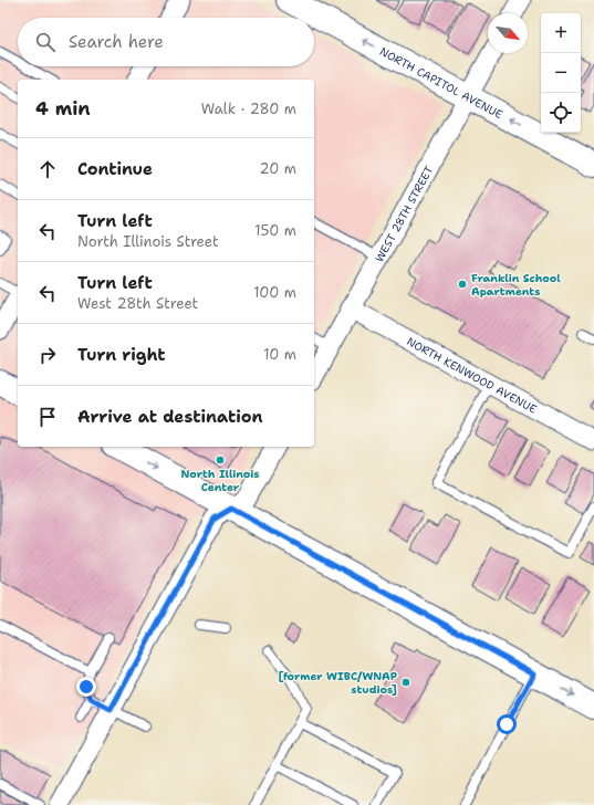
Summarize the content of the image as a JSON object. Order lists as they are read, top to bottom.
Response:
{
  "streets": {
    "main road": ["NORTH CAPITOL AVENUE"],
    "street": ["WEST 28TH STREET", "NORTH KENWOOD AVENUE"]
  },
  "crossings": [
    ["NORTH CAPITOL AVENUE", "WEST 28TH STREET"],
    ["WEST 28TH STREET", "NORTH KENWOOD AVENUE"]
  ],
  "one_way": ["NORTH CAPITOL AVENUE"],
  "places": ["Franklin School Apartments", "North Illinois Center", "[former WIBC/WNAP studios]"],
  "north": "bottom right",
  "page": {
    "map_buttons": ["+", "−"],
    "search": "Search here",
    "heading": ["4 min", "Walk · 280 m"],
    "list": [
      ["Continue", "20 m"],
      ["Turn left", "North Illinois Street", "150 m"],
      ["Turn left", "West 28th Street", "100 m"],
      ["Turn right", "10 m"],
      "Arrive at destination"
    ]
  }
}
